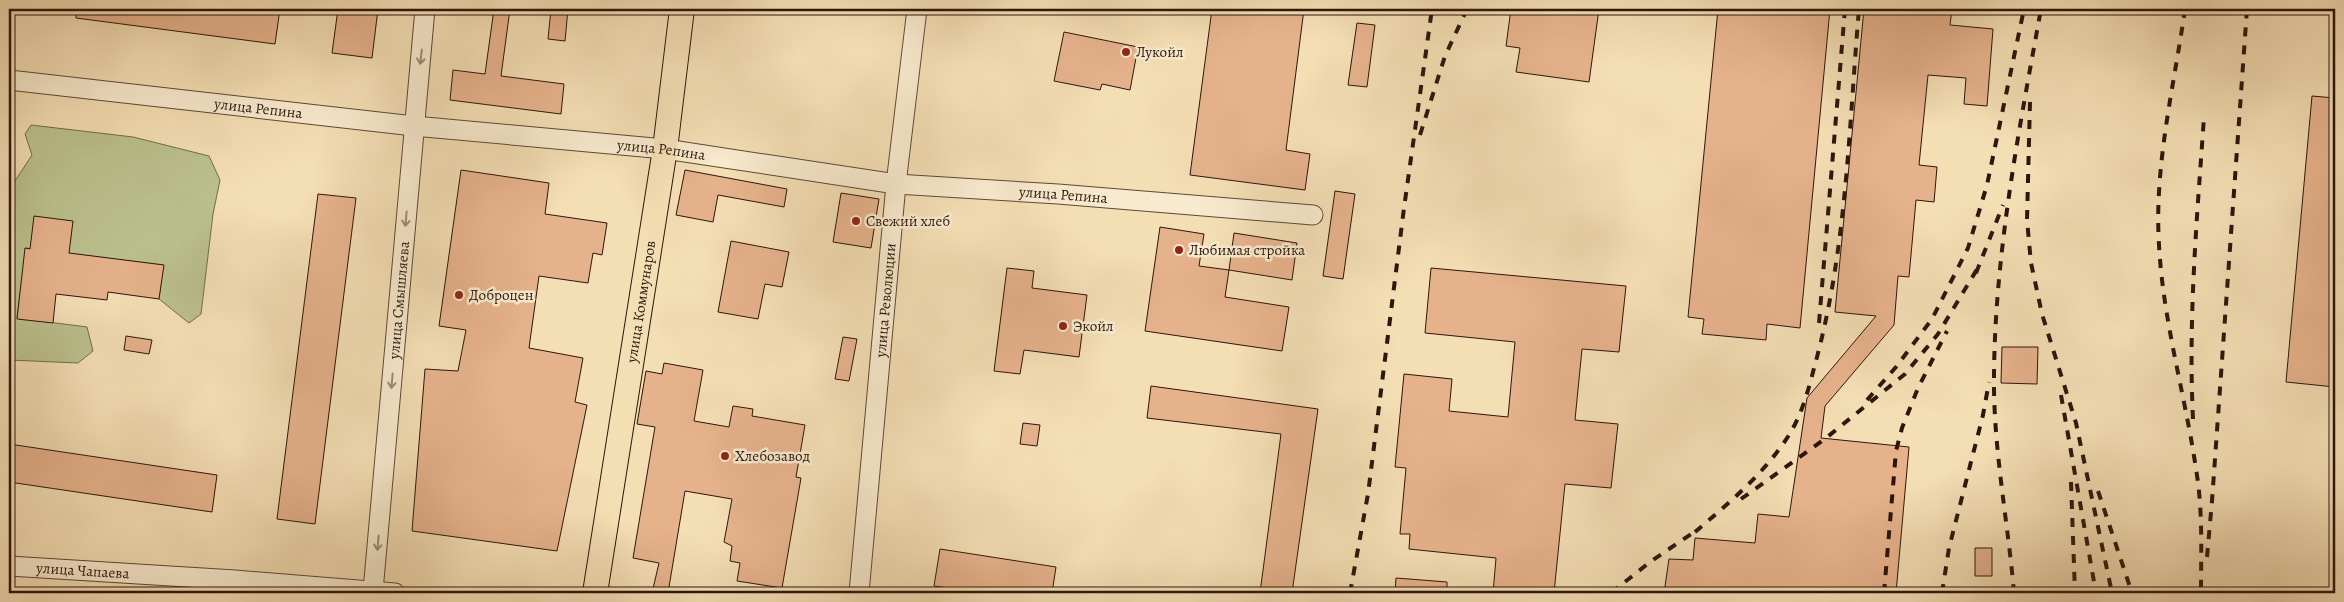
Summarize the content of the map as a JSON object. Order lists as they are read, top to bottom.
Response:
{
  "streets": {
    "main road": ["улица Коммунаров"],
    "street": [
      "улица Репина",
      "улица Смышляева",
      "улица Революции",
      "улица Чапаева"
    ]
  },
  "crossings": [
    ["улица Репина", "улица Смышляева"],
    ["улица Репина", "улица Коммунаров"],
    ["улица Репина", "улица Революции"],
    ["улица Смышляева", "улица Чапаева"]
  ],
  "one_way": ["улица Смышляева"],
  "places": [
    "Лукойл",
    "Свежий хлеб",
    "Любимая стройка",
    "Доброцен",
    "Экойл",
    "Хлебозавод"
  ]
}
